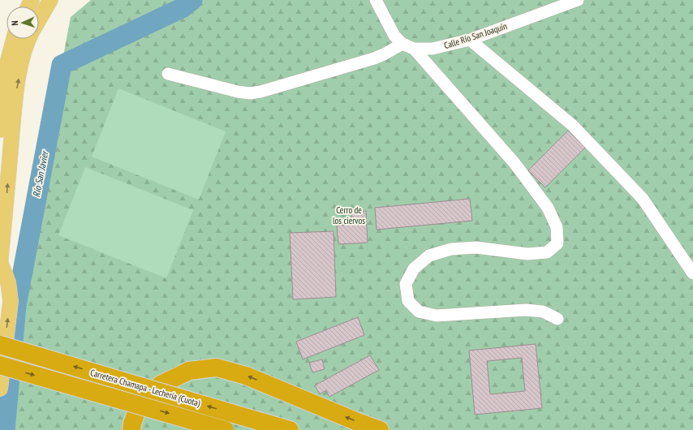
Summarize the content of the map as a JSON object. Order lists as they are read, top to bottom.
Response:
{
  "streets": {
    "highway": ["Carretera Chamapa - Lechería (Cuota)"],
    "street": ["Calle Río San Joaquín"]
  },
  "water": ["Río San Javier"],
  "parks": ["Cerro de los ciervos"],
  "north": "left"
}
